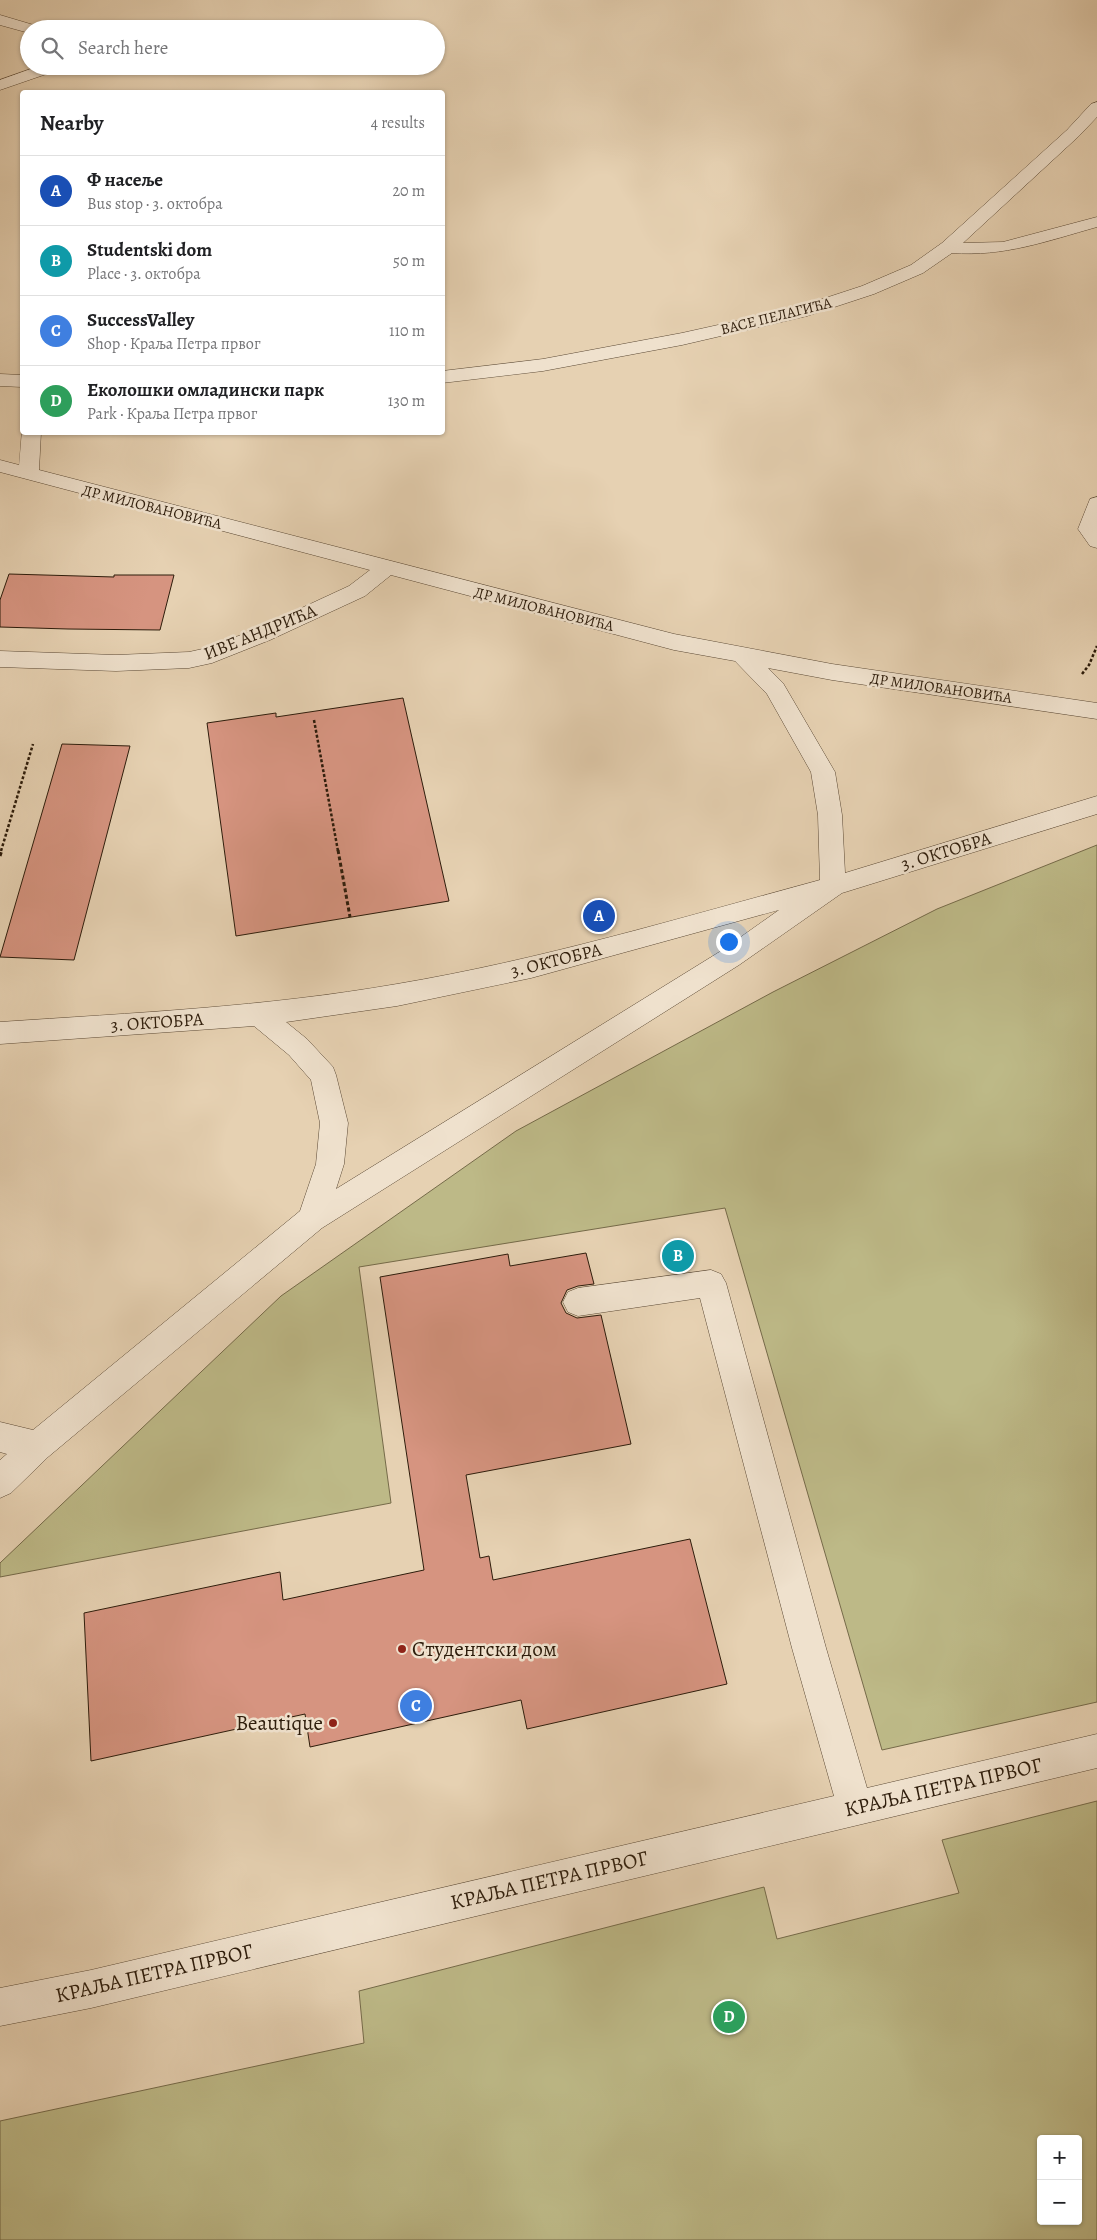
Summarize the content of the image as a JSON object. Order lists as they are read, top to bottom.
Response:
{
  "streets": {
    "street": [
      "ВАСЕ ПЕЛАГИЋА",
      "ДР МИЛОВАНОВИЋА",
      "ИВЕ АНДРИЋА",
      "3. ОКТОБРА",
      "КРАЉА ПЕТРА ПРВОГ"
    ]
  },
  "crossings": [
    ["ДР МИЛОВАНОВИЋА", "ИВЕ АНДРИЋА"]
  ],
  "places": ["Студентски дом", "Beautique"],
  "page": {
    "search": "Search here",
    "heading": ["Nearby", "4 results"],
    "list": [
      {
        "mark": "A",
        "name": "Ф насеље",
        "note": "Bus stop · 3. октобра",
        "value": "20 m"
      },
      {
        "mark": "B",
        "name": "Studentski dom",
        "note": "Place · 3. октобра",
        "value": "50 m"
      },
      {
        "mark": "C",
        "name": "SuccessValley",
        "note": "Shop · Краља Петра првог",
        "value": "110 m"
      },
      {
        "mark": "D",
        "name": "Еколошки омладински парк",
        "note": "Park · Краља Петра првог",
        "value": "130 m"
      }
    ],
    "pins": [
      "A",
      "B",
      "C",
      "D"
    ],
    "map_buttons": ["+", "−"]
  }
}
